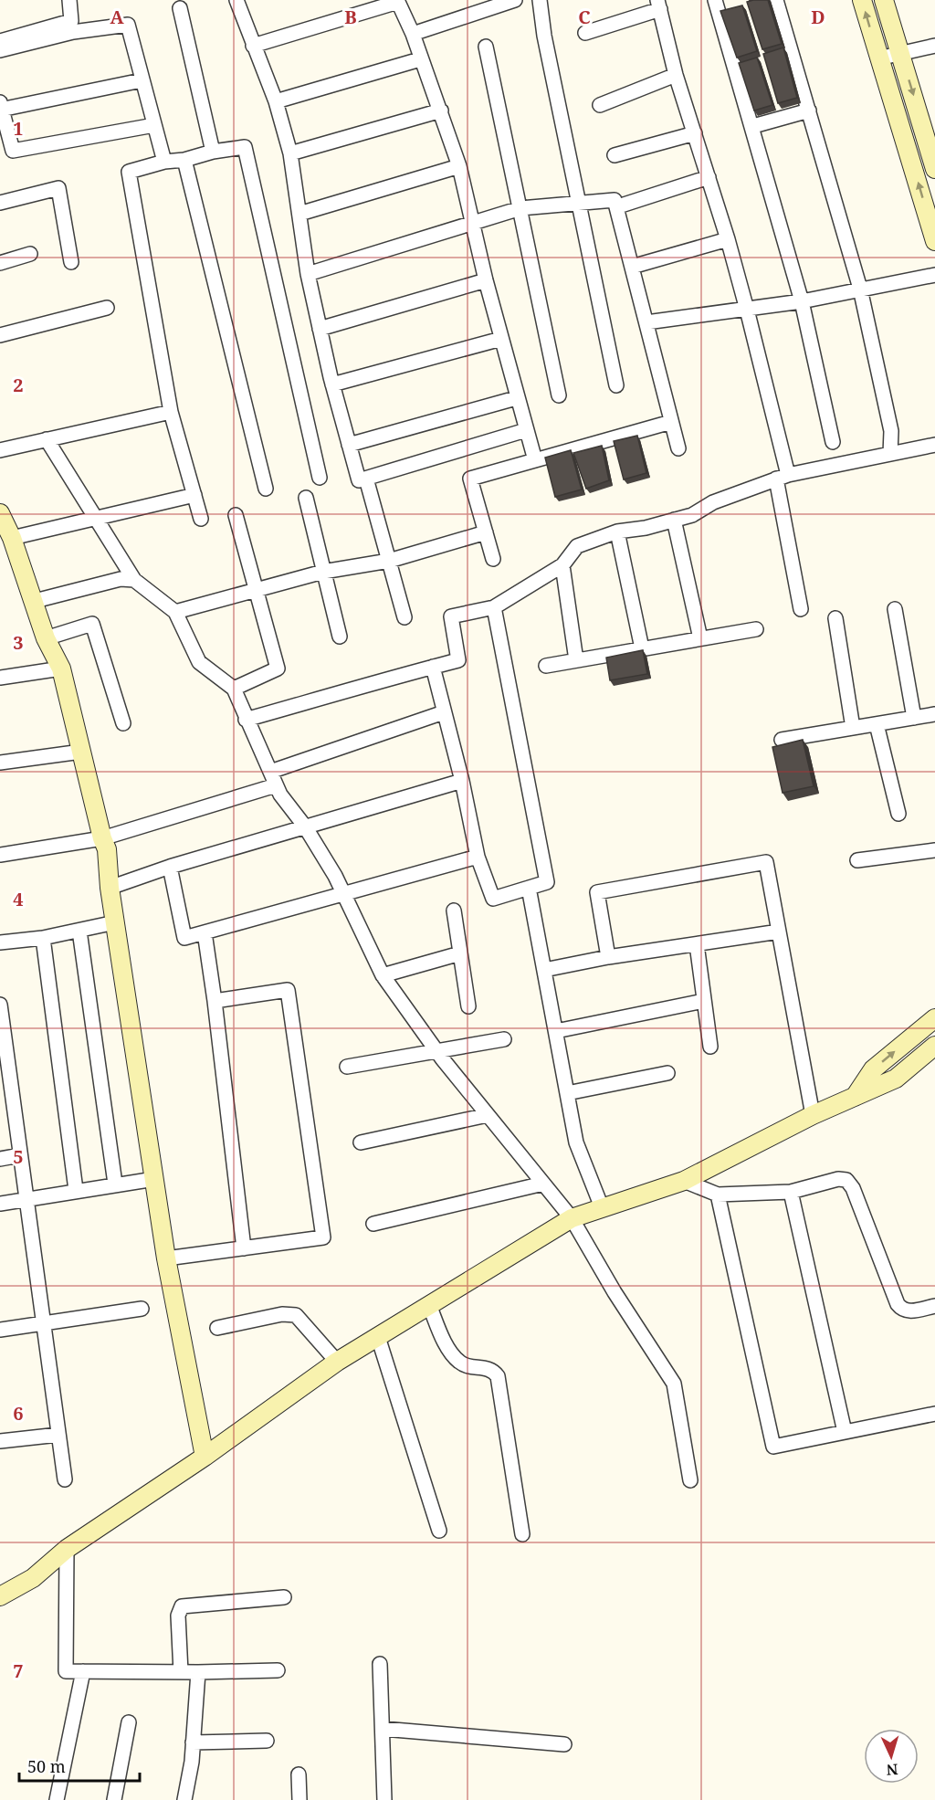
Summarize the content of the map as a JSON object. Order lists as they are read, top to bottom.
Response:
{
  "scale_bar": "50 m",
  "north": "bottom",
  "grid": {
    "columns": [
      "A",
      "B",
      "C",
      "D"
    ],
    "rows": [
      "1",
      "2",
      "3",
      "4",
      "5",
      "6",
      "7"
    ]
  }
}
